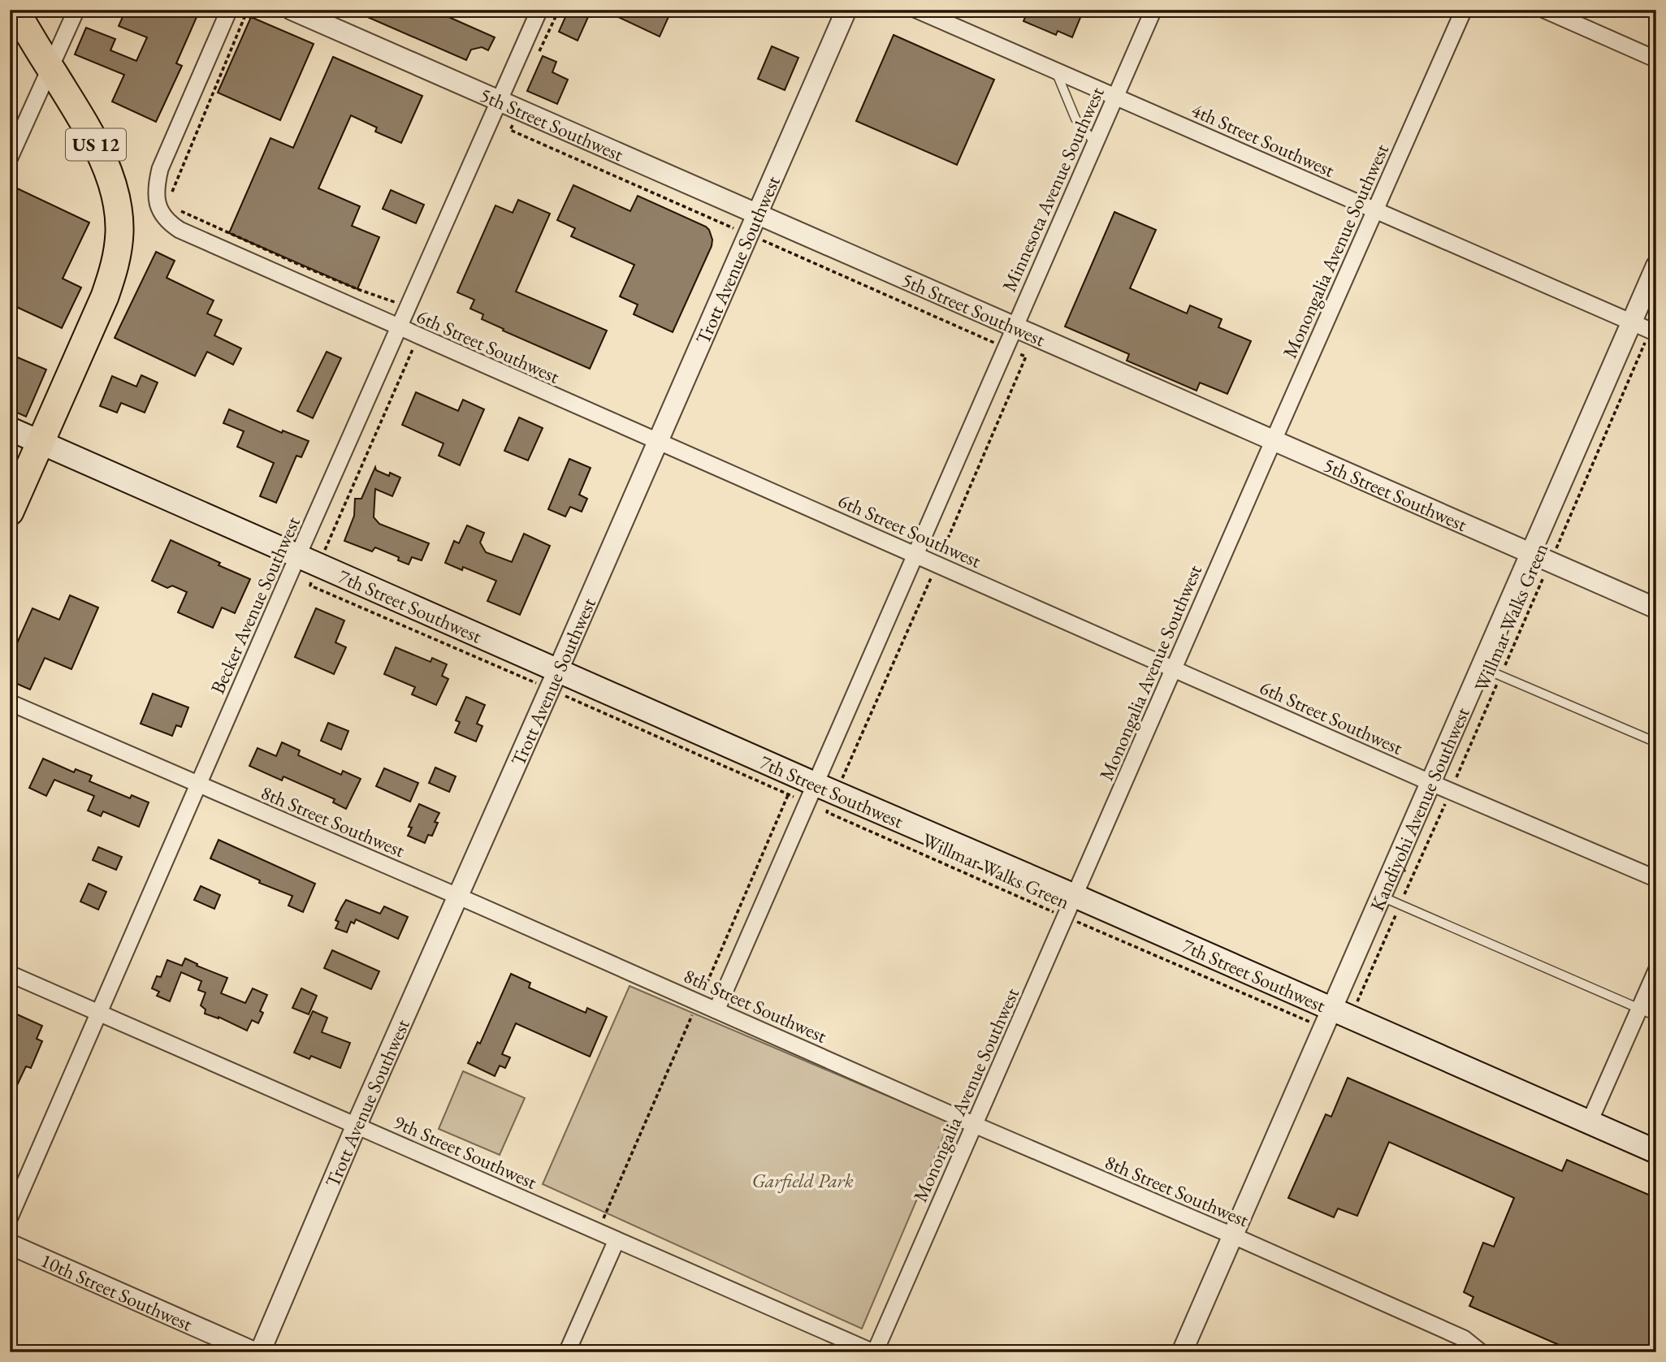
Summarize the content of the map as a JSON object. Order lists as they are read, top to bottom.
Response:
{
  "streets": {
    "highway": ["US 12"],
    "main road": ["7th Street Southwest"],
    "street": [
      "5th Street Southwest",
      "4th Street Southwest",
      "Minnesota Avenue Southwest",
      "Monongalia Avenue Southwest",
      "Trott Avenue Southwest",
      "6th Street Southwest",
      "Becker Avenue Southwest",
      "Kandiyohi Avenue Southwest",
      "8th Street Southwest",
      "9th Street Southwest",
      "10th Street Southwest"
    ],
    "path": ["Willmar Walks Green"]
  },
  "crossings": [
    ["5th Street Southwest", "Minnesota Avenue Southwest"],
    ["5th Street Southwest", "Monongalia Avenue Southwest"],
    ["5th Street Southwest", "Trott Avenue Southwest"],
    ["5th Street Southwest", "Becker Avenue Southwest"],
    ["5th Street Southwest", "Willmar Walks Green"],
    ["5th Street Southwest", "Kandiyohi Avenue Southwest"],
    ["4th Street Southwest", "Minnesota Avenue Southwest"],
    ["4th Street Southwest", "Monongalia Avenue Southwest"],
    ["4th Street Southwest", "Willmar Walks Green"],
    ["4th Street Southwest", "Kandiyohi Avenue Southwest"],
    ["US 12", "7th Street Southwest"],
    ["Minnesota Avenue Southwest", "6th Street Southwest"],
    ["Minnesota Avenue Southwest", "7th Street Southwest"],
    ["Minnesota Avenue Southwest", "Willmar Walks Green"],
    ["Minnesota Avenue Southwest", "8th Street Southwest"],
    ["Monongalia Avenue Southwest", "6th Street Southwest"],
    ["Monongalia Avenue Southwest", "7th Street Southwest"],
    ["Monongalia Avenue Southwest", "Willmar Walks Green"],
    ["Monongalia Avenue Southwest", "8th Street Southwest"],
    ["Monongalia Avenue Southwest", "9th Street Southwest"],
    ["Trott Avenue Southwest", "6th Street Southwest"],
    ["Trott Avenue Southwest", "7th Street Southwest"],
    ["Trott Avenue Southwest", "Willmar Walks Green"],
    ["Trott Avenue Southwest", "8th Street Southwest"],
    ["Trott Avenue Southwest", "9th Street Southwest"],
    ["6th Street Southwest", "Becker Avenue Southwest"],
    ["6th Street Southwest", "Willmar Walks Green"],
    ["6th Street Southwest", "Kandiyohi Avenue Southwest"],
    ["Becker Avenue Southwest", "7th Street Southwest"],
    ["Becker Avenue Southwest", "8th Street Southwest"],
    ["Becker Avenue Southwest", "9th Street Southwest"],
    ["7th Street Southwest", "Willmar Walks Green"],
    ["7th Street Southwest", "Kandiyohi Avenue Southwest"],
    ["Willmar Walks Green", "Kandiyohi Avenue Southwest"],
    ["Kandiyohi Avenue Southwest", "8th Street Southwest"]
  ],
  "parks": ["Garfield Park"]
}
